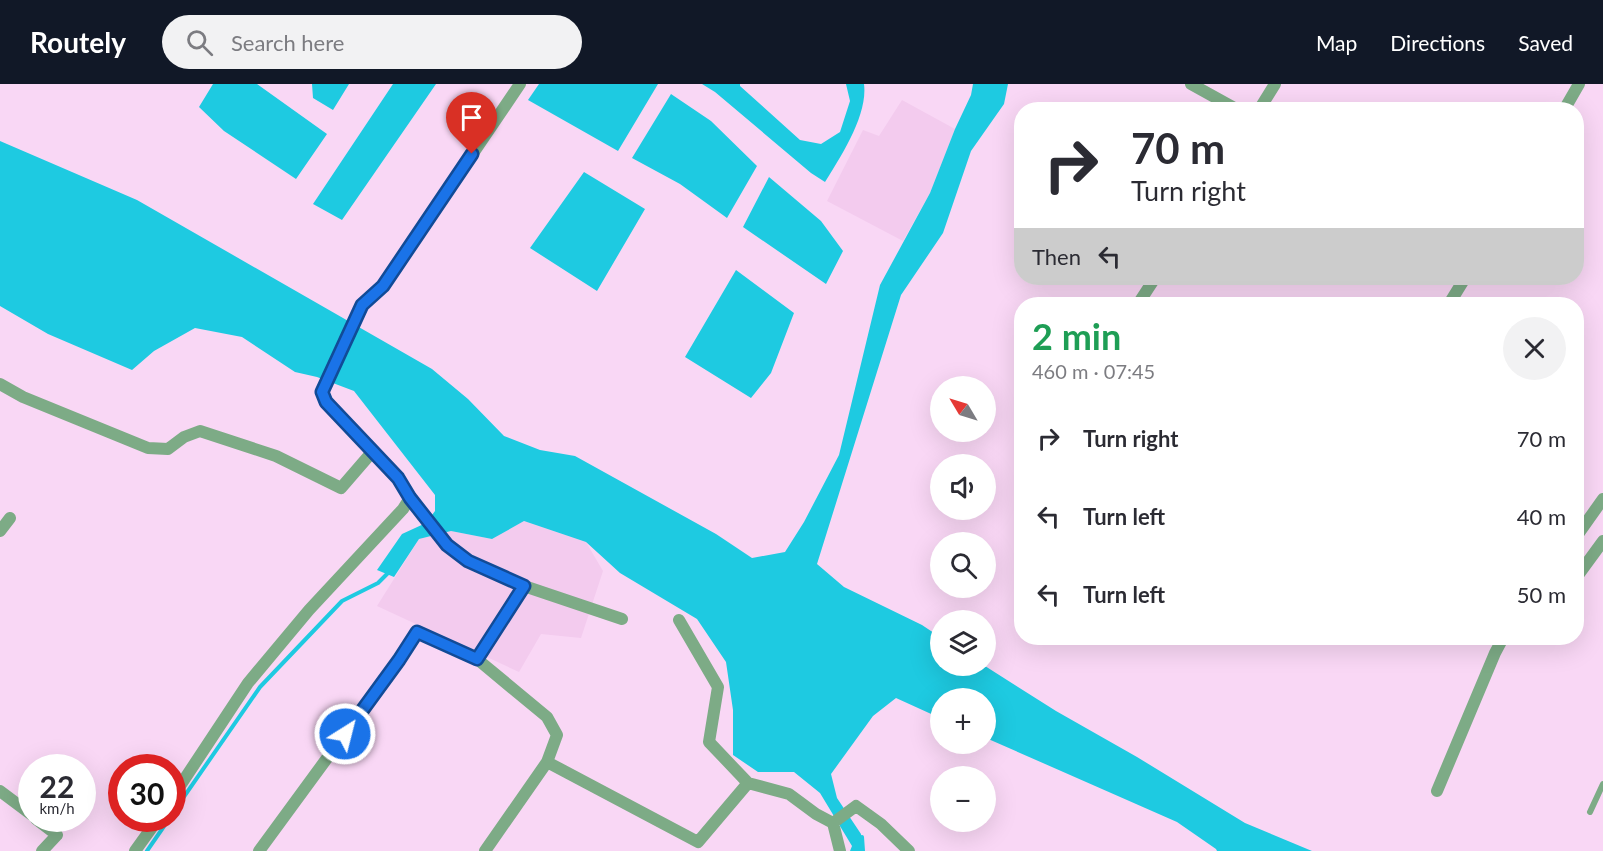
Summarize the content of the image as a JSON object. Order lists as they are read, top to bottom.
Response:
{
  "north": "top left",
  "page": {
    "header": "Routely",
    "search": "Search here",
    "nav": ["Map", "Directions", "Saved"],
    "turn": ["70 m", "Turn right"],
    "then": "Then",
    "heading": ["2 min", "460 m · 07:45"],
    "map_buttons": ["+", "−"],
    "list": [
      {
        "name": "Turn right",
        "value": "70 m"
      },
      {
        "name": "Turn left",
        "value": "40 m"
      },
      {
        "name": "Turn left",
        "value": "50 m"
      }
    ],
    "speed": "22 km/h",
    "limit": "30"
  }
}
